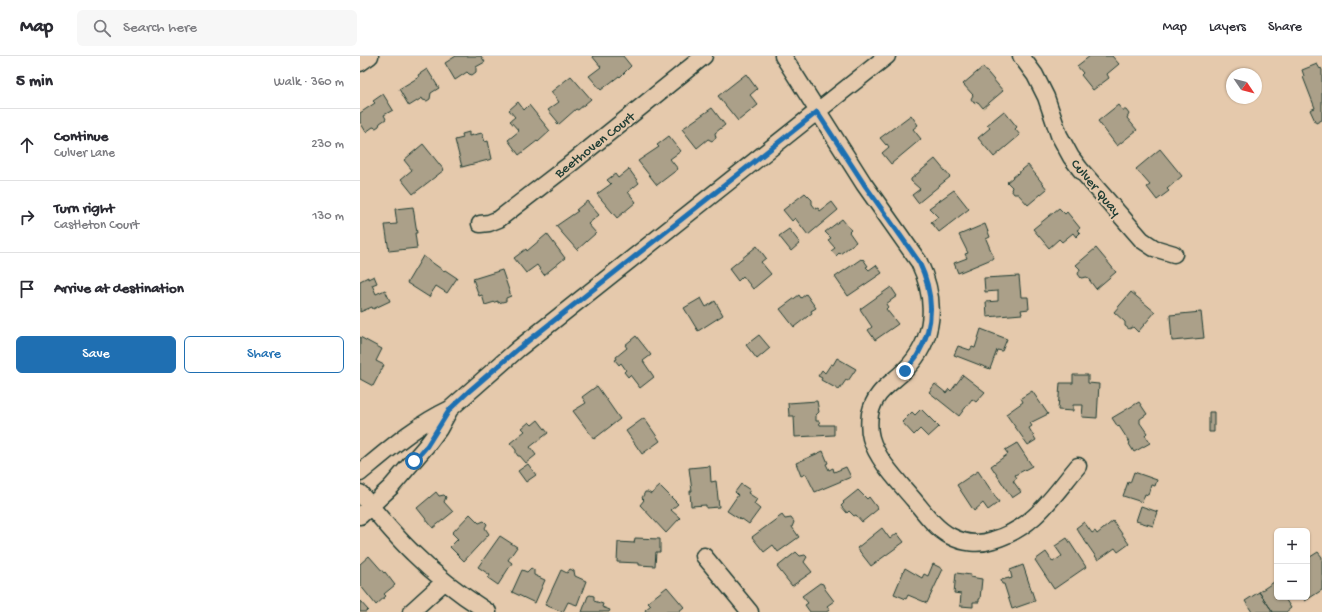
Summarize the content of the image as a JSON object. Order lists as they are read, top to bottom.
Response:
{
  "streets": {
    "street": ["Beethoven Court", "Culver Quay"]
  },
  "north": "bottom right",
  "page": {
    "header": "Map",
    "search": "Search here",
    "nav": ["Map", "Layers", "Share"],
    "heading": ["5 min", "Walk · 360 m"],
    "list": [
      ["Continue", "Culver Lane", "230 m"],
      ["Turn right", "Castleton Court", "130 m"],
      "Arrive at destination"
    ],
    "buttons": ["Save", "Share"],
    "map_buttons": ["+", "−"]
  }
}
